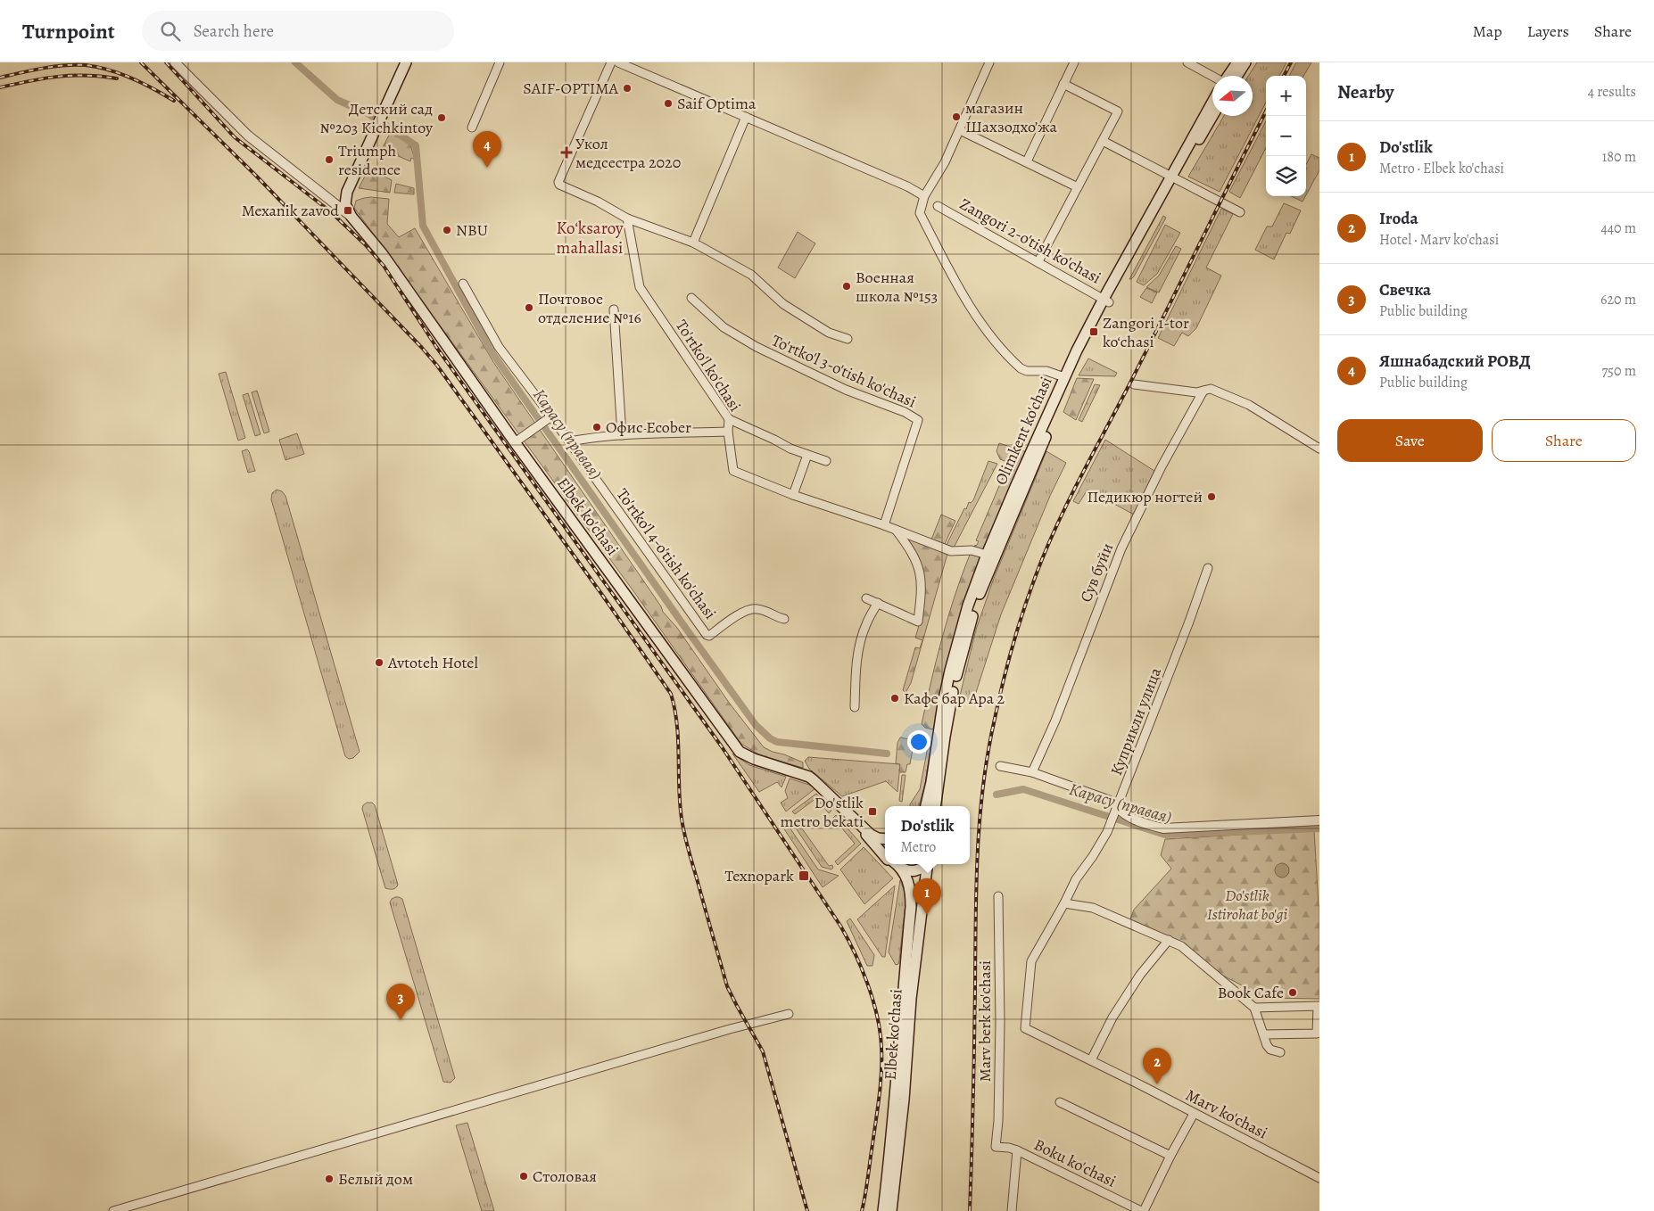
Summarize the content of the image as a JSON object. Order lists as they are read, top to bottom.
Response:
{
  "streets": {
    "main road": ["Olimkent ko'chasi", "Elbek ko'chasi"],
    "street": [
      "Zangori 2-o'tish ko'chasi",
      "To'rtko'l ko'chasi",
      "To'rtko'l 3-o'tish ko'chasi",
      "To'rtko'l 4-o'tish ko'chasi",
      "Сув буйи",
      "Куприкли улица",
      "Marv berk ko'chasi",
      "Marv ko'chasi",
      "Boku ko'chasi"
    ]
  },
  "crossings": [
    ["Zangori 2-o'tish ko'chasi", "Olimkent ko'chasi"],
    ["To'rtko'l ko'chasi", "To'rtko'l 3-o'tish ko'chasi"],
    ["To'rtko'l ko'chasi", "Olimkent ko'chasi"],
    ["Куприкли улица", "Marv ko'chasi"],
    ["Marv berk ko'chasi", "Boku ko'chasi"]
  ],
  "districts": ["Koʻksaroy mahallasi"],
  "water": ["Карасу (правая)"],
  "parks": ["Do'stlik Istirohat bo'gi"],
  "places": {
    "other": [
      "SAIF-OPTIMA",
      "Saif Optima",
      "магазин Шахзодхо’жа",
      "Детский сад №203 Kichkintoy",
      "Triumph residence",
      "NBU",
      "Военная школа №153",
      "Почтовое отделение №16",
      "Офис Ecober",
      "Педикюр ногтей",
      "Avtoteh Hotel",
      "Кафе бар Ара 2",
      "Book Cafe",
      "Столовая",
      "Белый дом"
    ],
    "health": ["Укол медсестра 2020"],
    "transit": [
      "Mexanik zavod",
      "Zangori 1-tor ko‘chasi",
      "Do'stlik metro bekati",
      "Texnopark"
    ]
  },
  "north": "left",
  "page": {
    "header": "Turnpoint",
    "search": "Search here",
    "nav": ["Map", "Layers", "Share"],
    "heading": ["Nearby", "4 results"],
    "map_buttons": ["+", "−"],
    "list": [
      {
        "mark": "1",
        "name": "Do'stlik",
        "note": "Metro · Elbek ko'chasi",
        "value": "180 m"
      },
      {
        "mark": "2",
        "name": "Iroda",
        "note": "Hotel · Marv ko'chasi",
        "value": "440 m"
      },
      {
        "mark": "3",
        "name": "Свечка",
        "note": "Public building",
        "value": "620 m"
      },
      {
        "mark": "4",
        "name": "Яшнабадский РОВД",
        "note": "Public building",
        "value": "750 m"
      }
    ],
    "pins": [
      "4",
      "1",
      "3",
      "2"
    ],
    "buttons": ["Save", "Share"],
    "popup": ["Do'stlik", "Metro"]
  }
}
